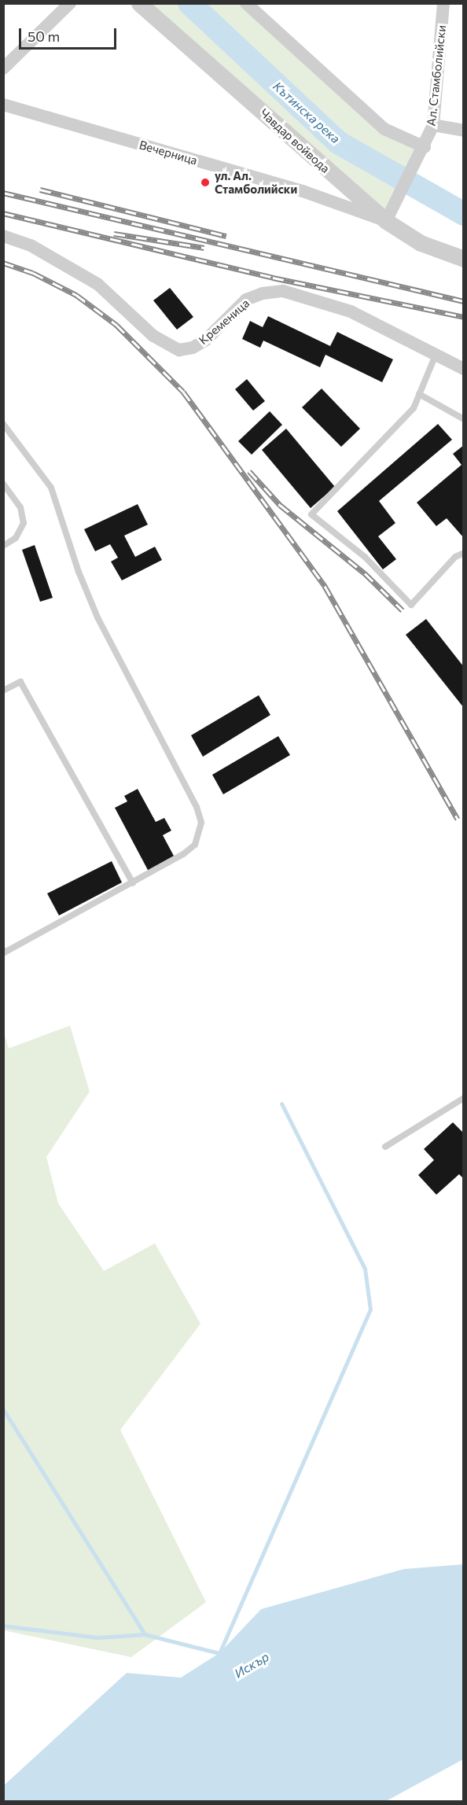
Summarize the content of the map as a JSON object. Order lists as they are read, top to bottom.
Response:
{
  "streets": {
    "street": [
      "Ал. Стамболийски",
      "Чавдар войвода",
      "Вечерница",
      "Кременица"
    ]
  },
  "crossings": [
    ["Ал. Стамболийски", "Чавдар войвода"],
    ["Ал. Стамболийски", "Вечерница"],
    ["Чавдар войвода", "Вечерница"]
  ],
  "water": ["Кътинска река", "Искър"],
  "places": ["ул. Ал. Стамболийски"],
  "scale_bar": "50 m"
}
